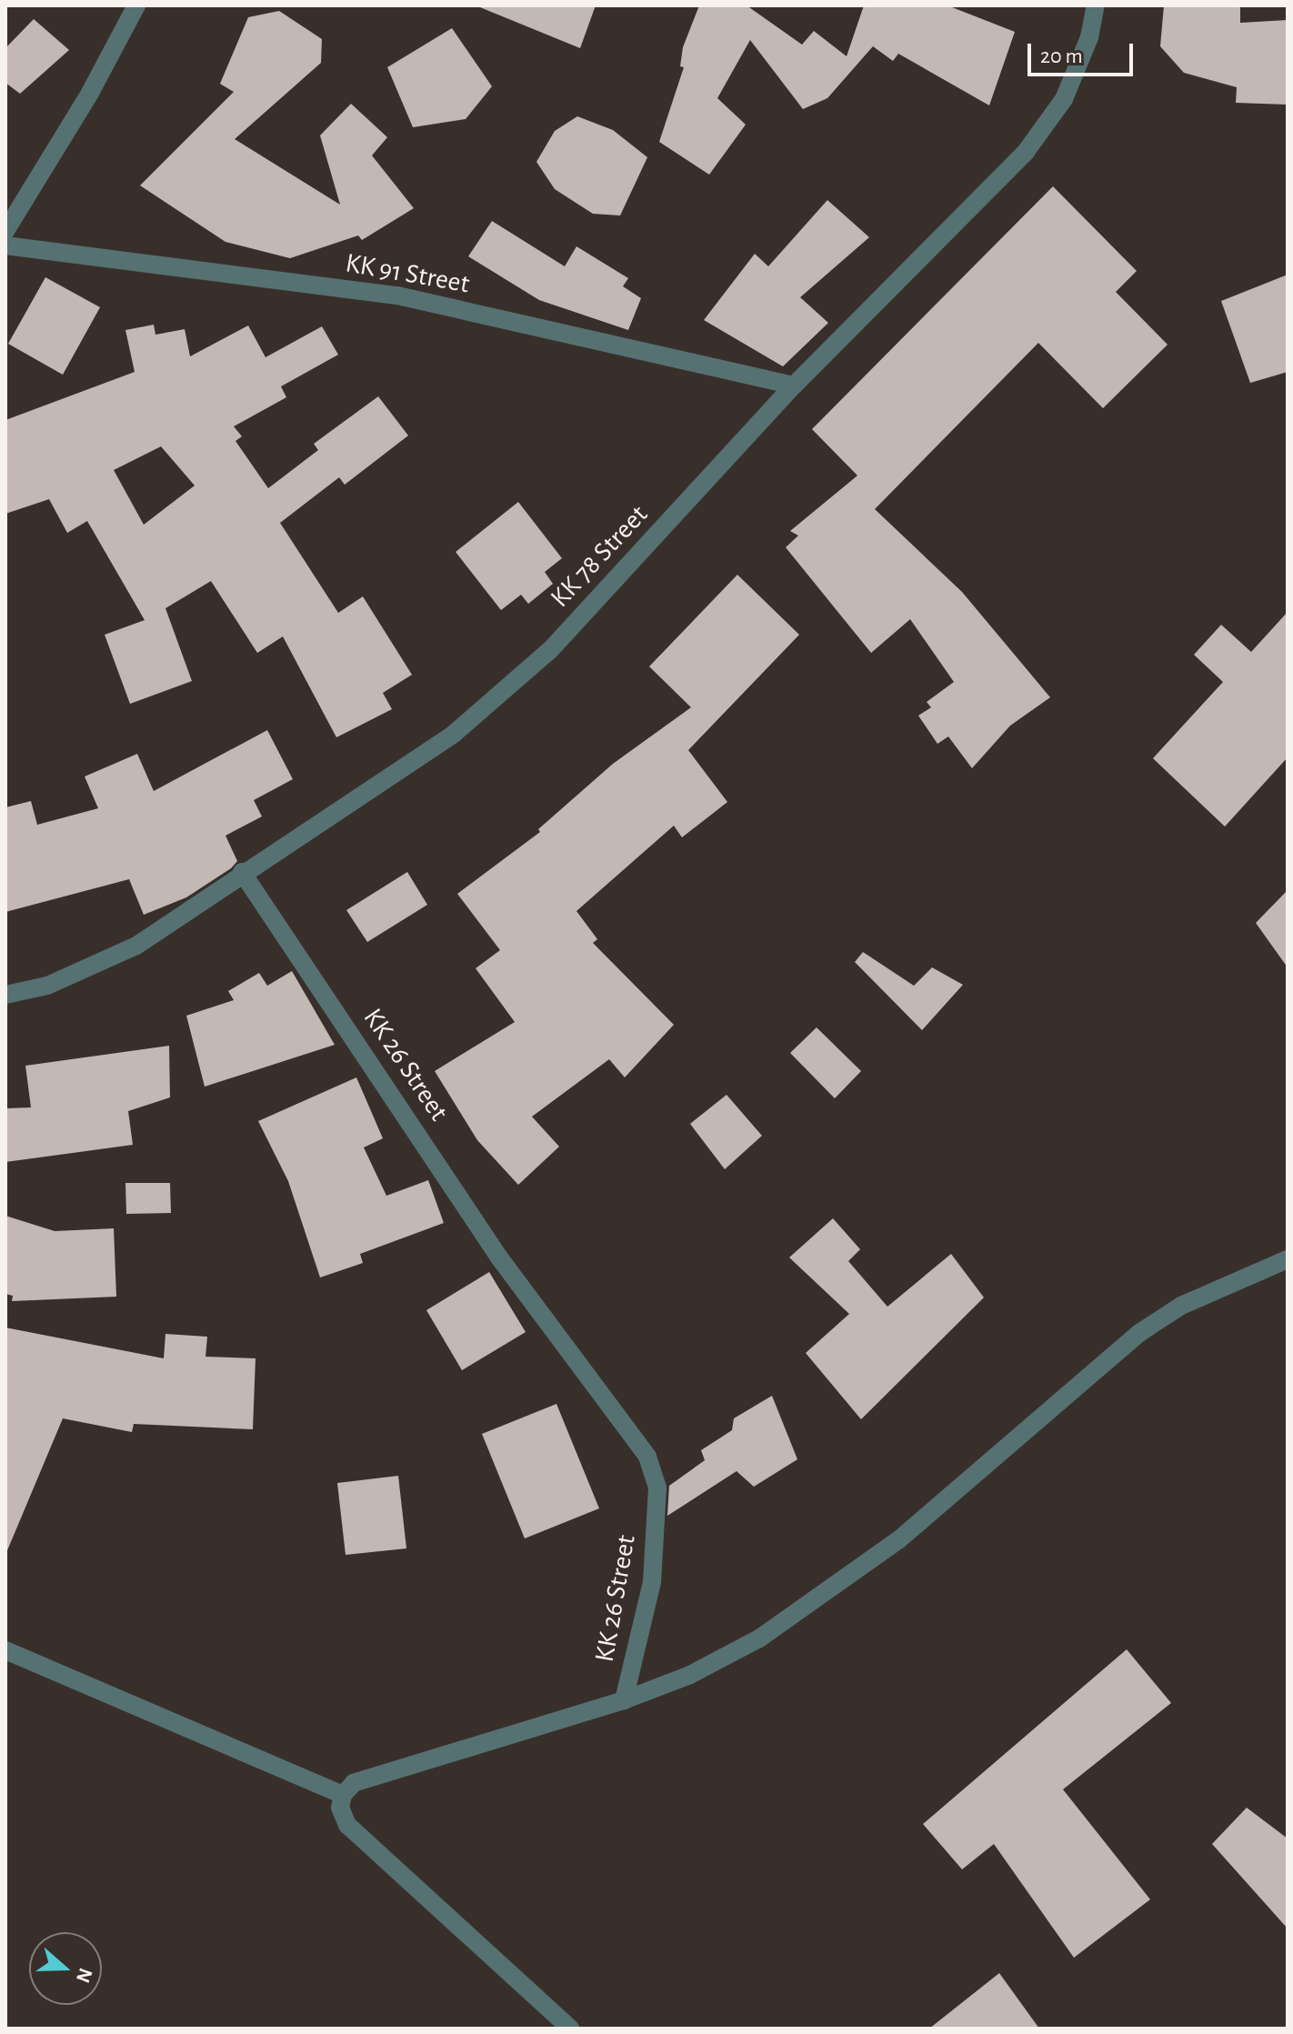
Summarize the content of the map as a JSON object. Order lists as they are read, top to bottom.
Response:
{
  "streets": {
    "street": ["KK 91 Street", "KK 78 Street", "KK 26 Street"]
  },
  "crossings": [
    ["KK 91 Street", "KK 78 Street"],
    ["KK 78 Street", "KK 26 Street"]
  ],
  "scale_bar": "20 m",
  "north": "right"
}
